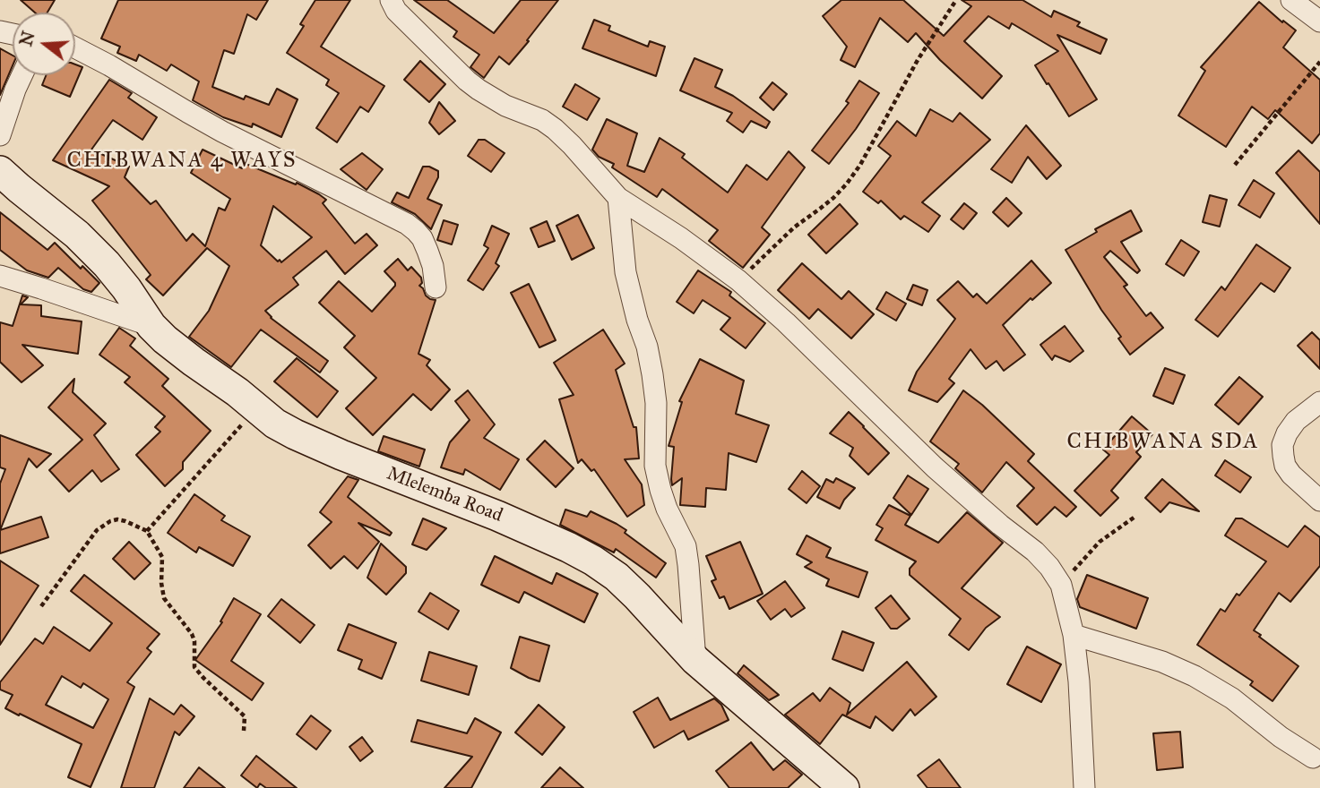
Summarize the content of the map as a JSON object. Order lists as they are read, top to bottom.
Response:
{
  "streets": {
    "street": ["Mlelemba Road"]
  },
  "districts": ["CHIBWANA 4 WAYS", "CHIBWANA SDA"],
  "north": "left"
}
